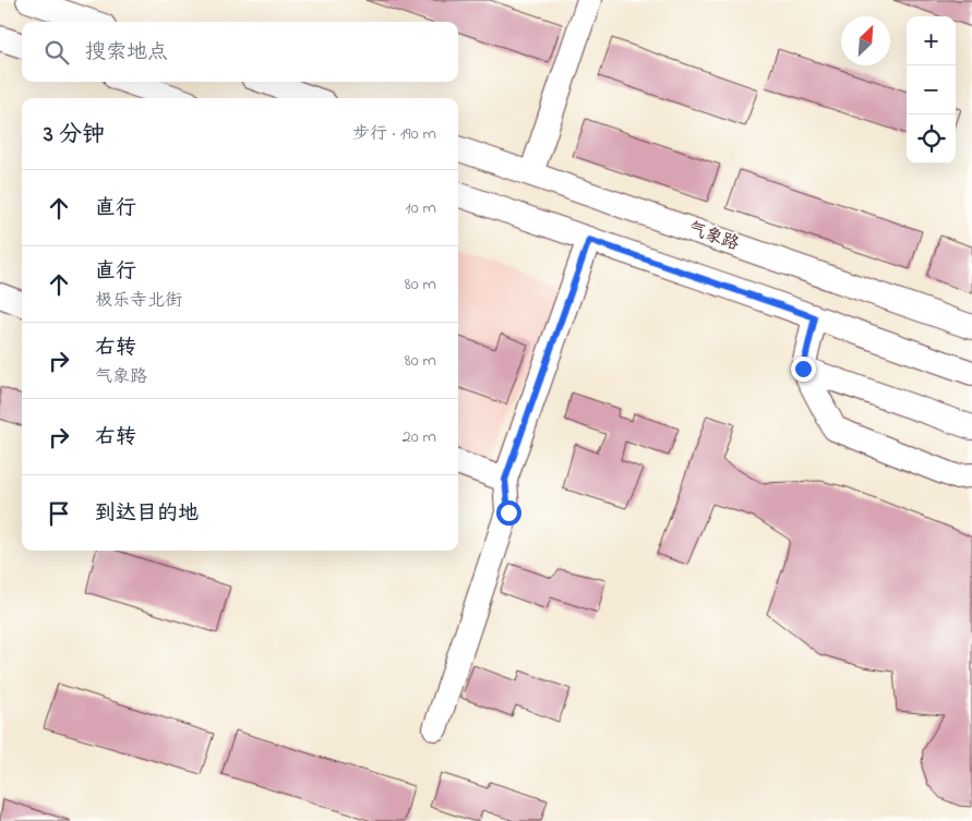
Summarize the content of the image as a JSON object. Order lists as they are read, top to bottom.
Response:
{
  "streets": {
    "street": ["气象路"]
  },
  "north": "top right",
  "page": {
    "map_buttons": ["+", "−"],
    "search": "搜索地点",
    "heading": ["3 分钟", "步行 · 190 m"],
    "list": [
      ["直行", "10 m"],
      ["直行", "极乐寺北街", "80 m"],
      ["右转", "气象路", "80 m"],
      ["右转", "20 m"],
      "到达目的地"
    ]
  }
}
